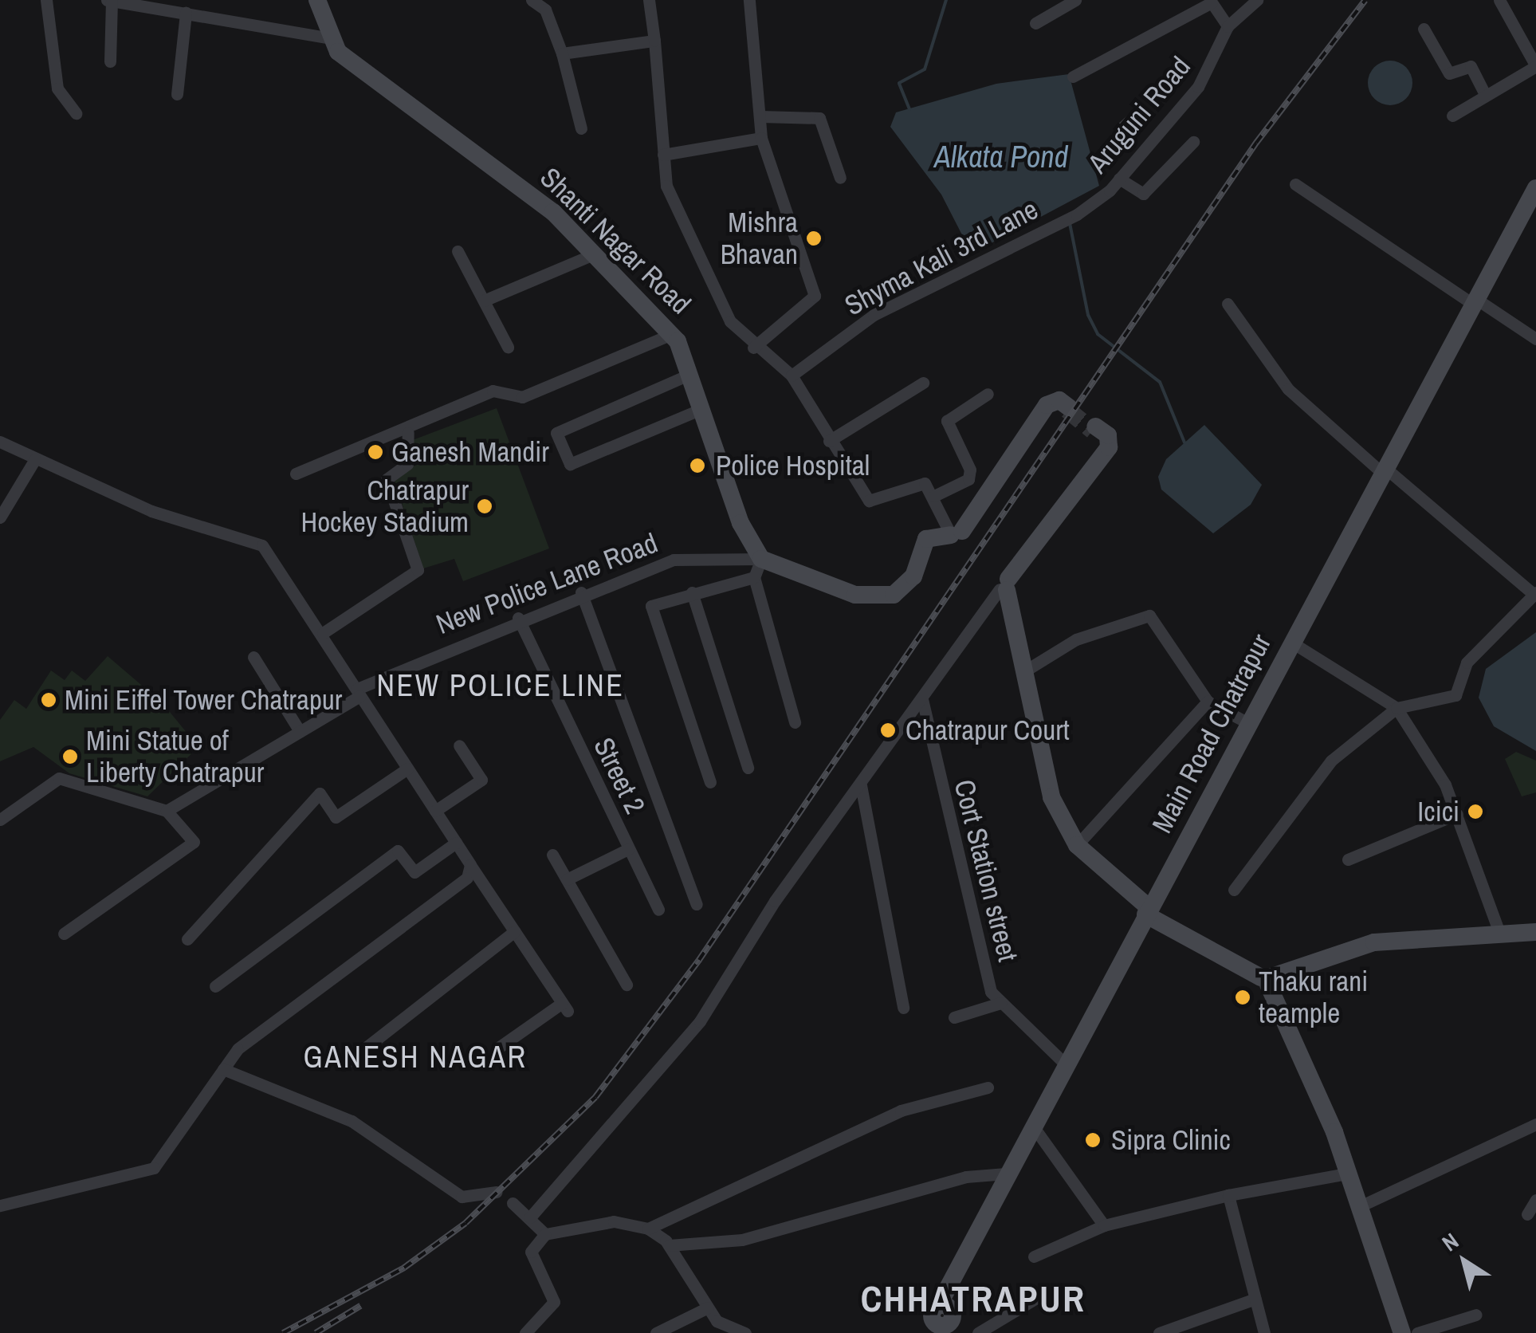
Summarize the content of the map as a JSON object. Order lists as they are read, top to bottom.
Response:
{
  "streets": {
    "street": [
      "Aruguni Road",
      "Shanti Nagar Road",
      "Shyma Kali 3rd Lane",
      "New Police Lane Road",
      "Main Road Chatrapur",
      "Street 2",
      "Cort Station street"
    ]
  },
  "crossings": [
    ["Aruguni Road", "Shyma Kali 3rd Lane"],
    ["Shanti Nagar Road", "New Police Lane Road"],
    ["New Police Lane Road", "Street 2"]
  ],
  "districts": ["NEW POLICE LINE", "GANESH NAGAR", "CHHATRAPUR"],
  "water": ["Alkata Pond"],
  "places": [
    "Mishra Bhavan",
    "Ganesh Mandir",
    "Police Hospital",
    "Chatrapur Hockey Stadium",
    "Mini Eiffel Tower Chatrapur",
    "Chatrapur Court",
    "Mini Statue of Liberty Chatrapur",
    "Icici",
    "Thaku rani teample",
    "Sipra Clinic"
  ],
  "north": "top left"
}
